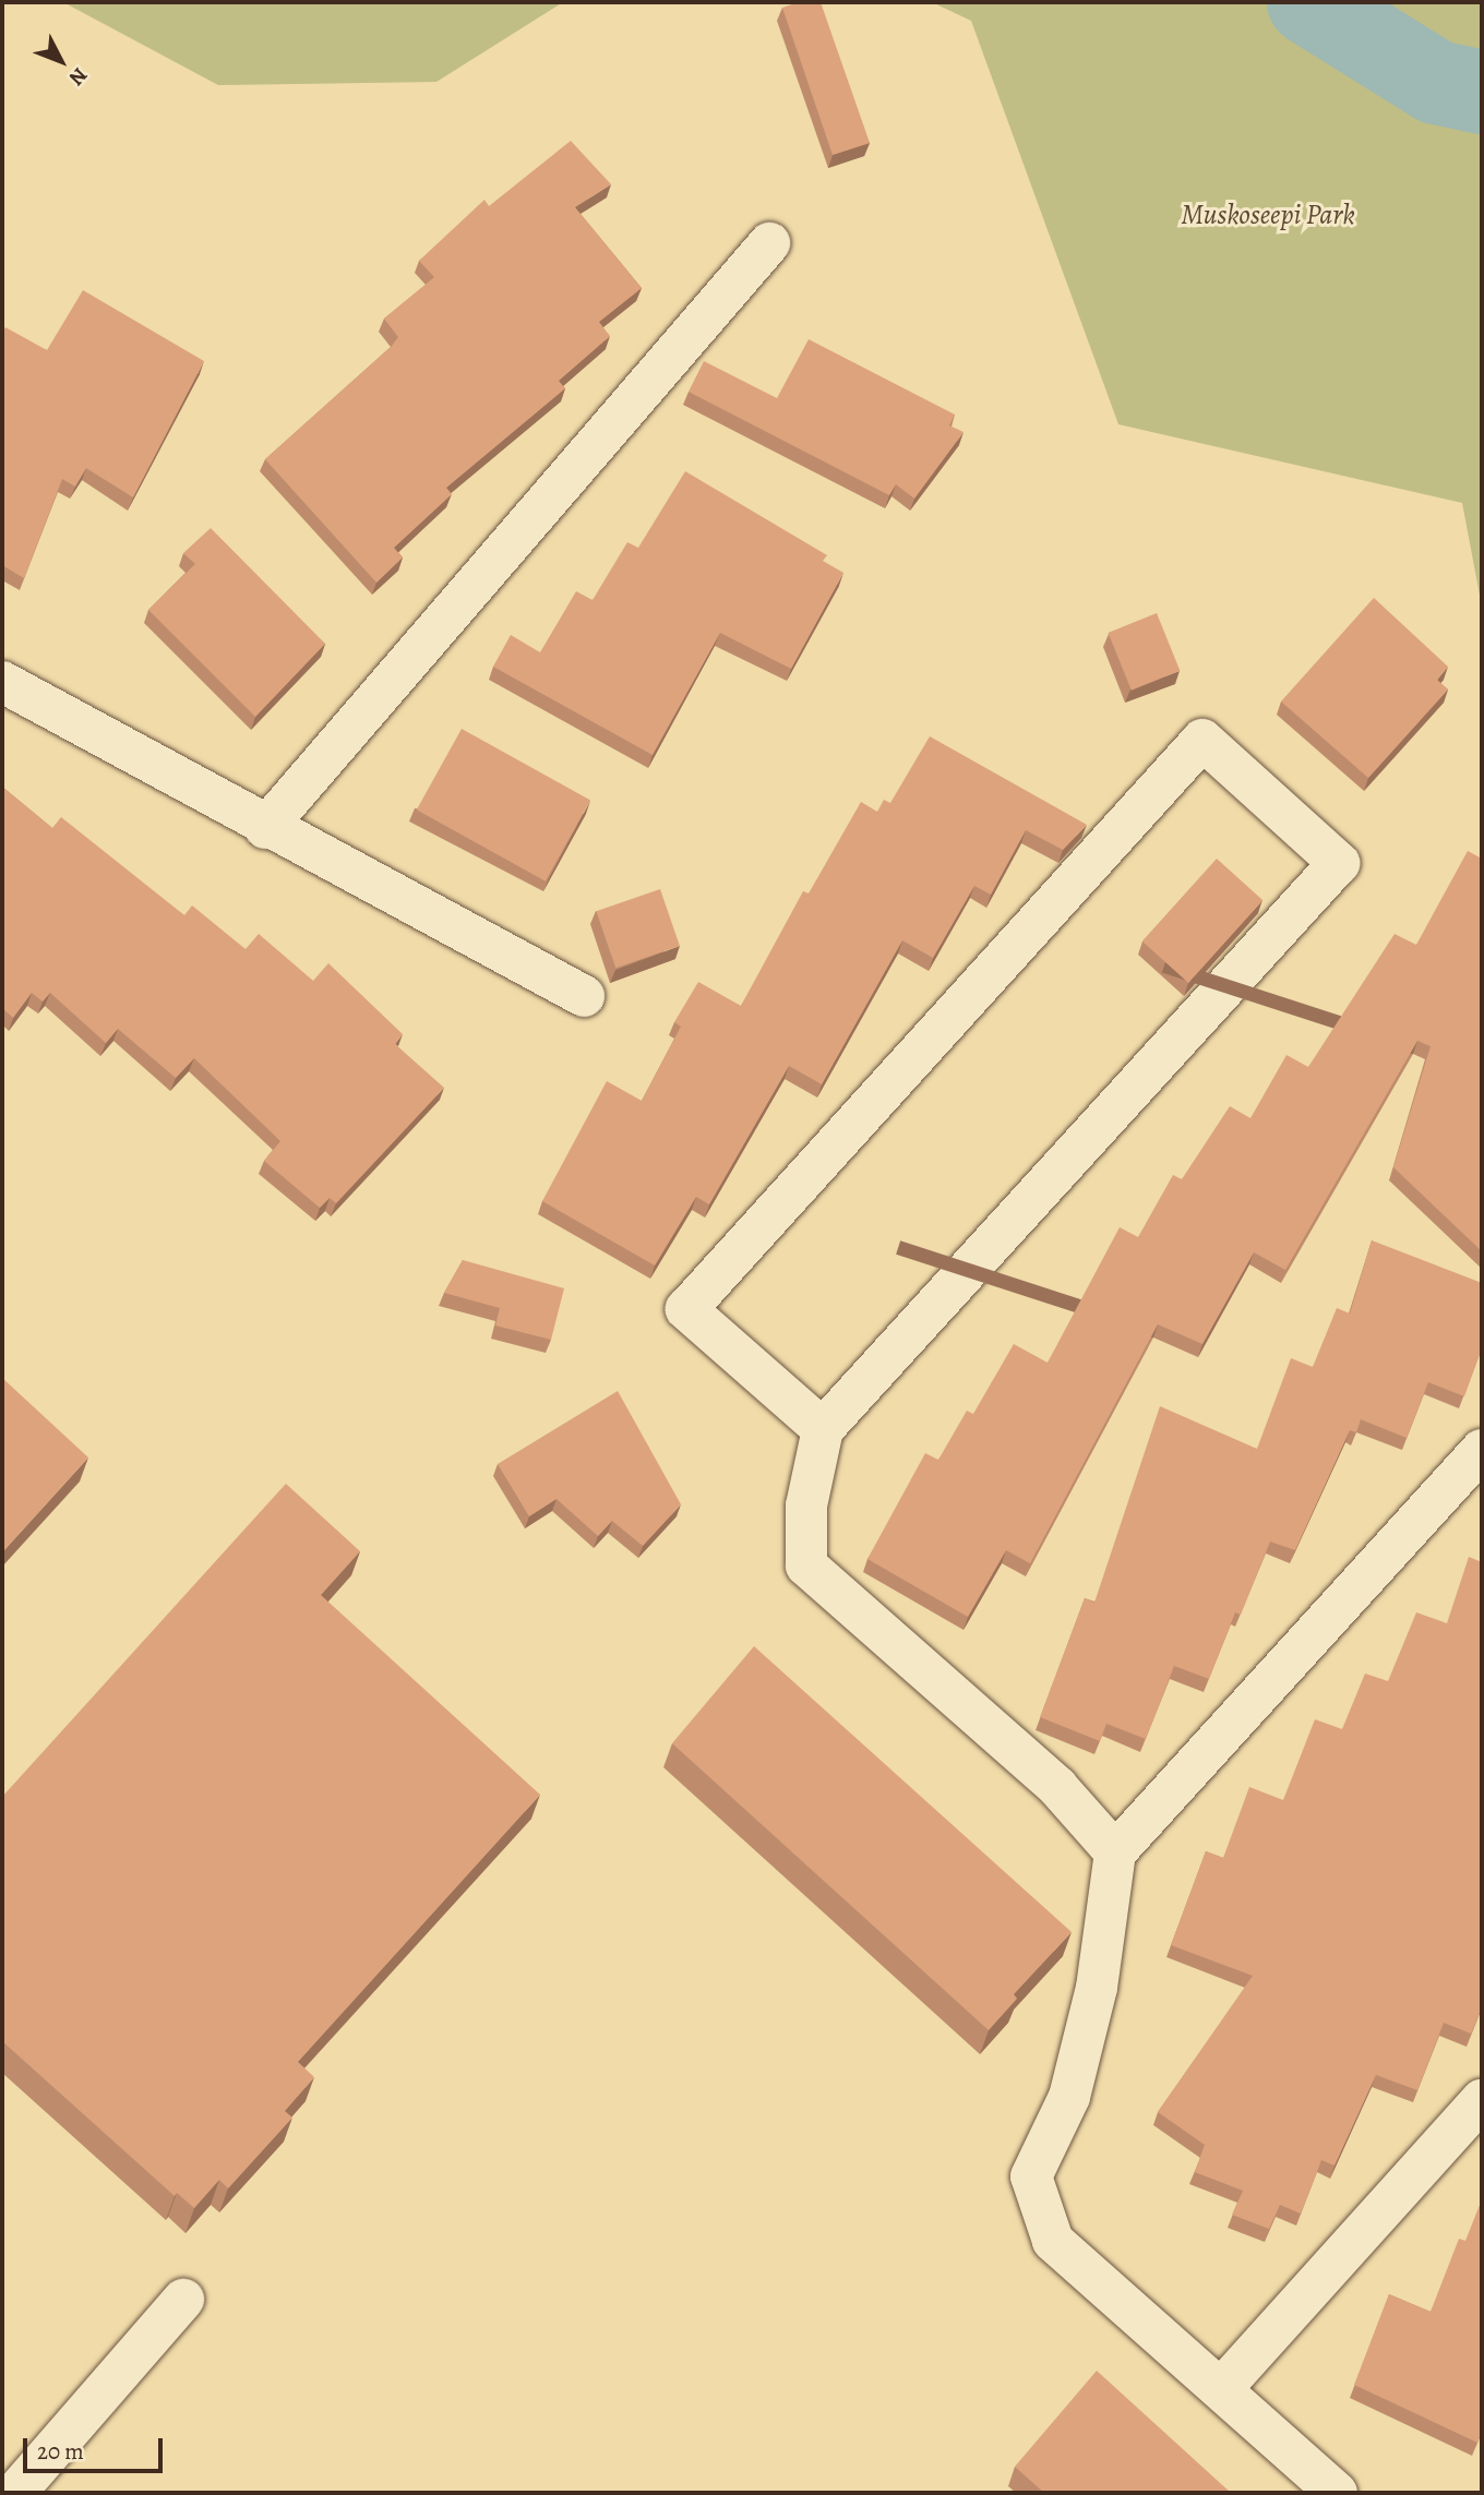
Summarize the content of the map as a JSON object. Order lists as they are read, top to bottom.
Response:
{
  "parks": ["Muskoseepi Park"],
  "scale_bar": "20 m",
  "north": "bottom right"
}
